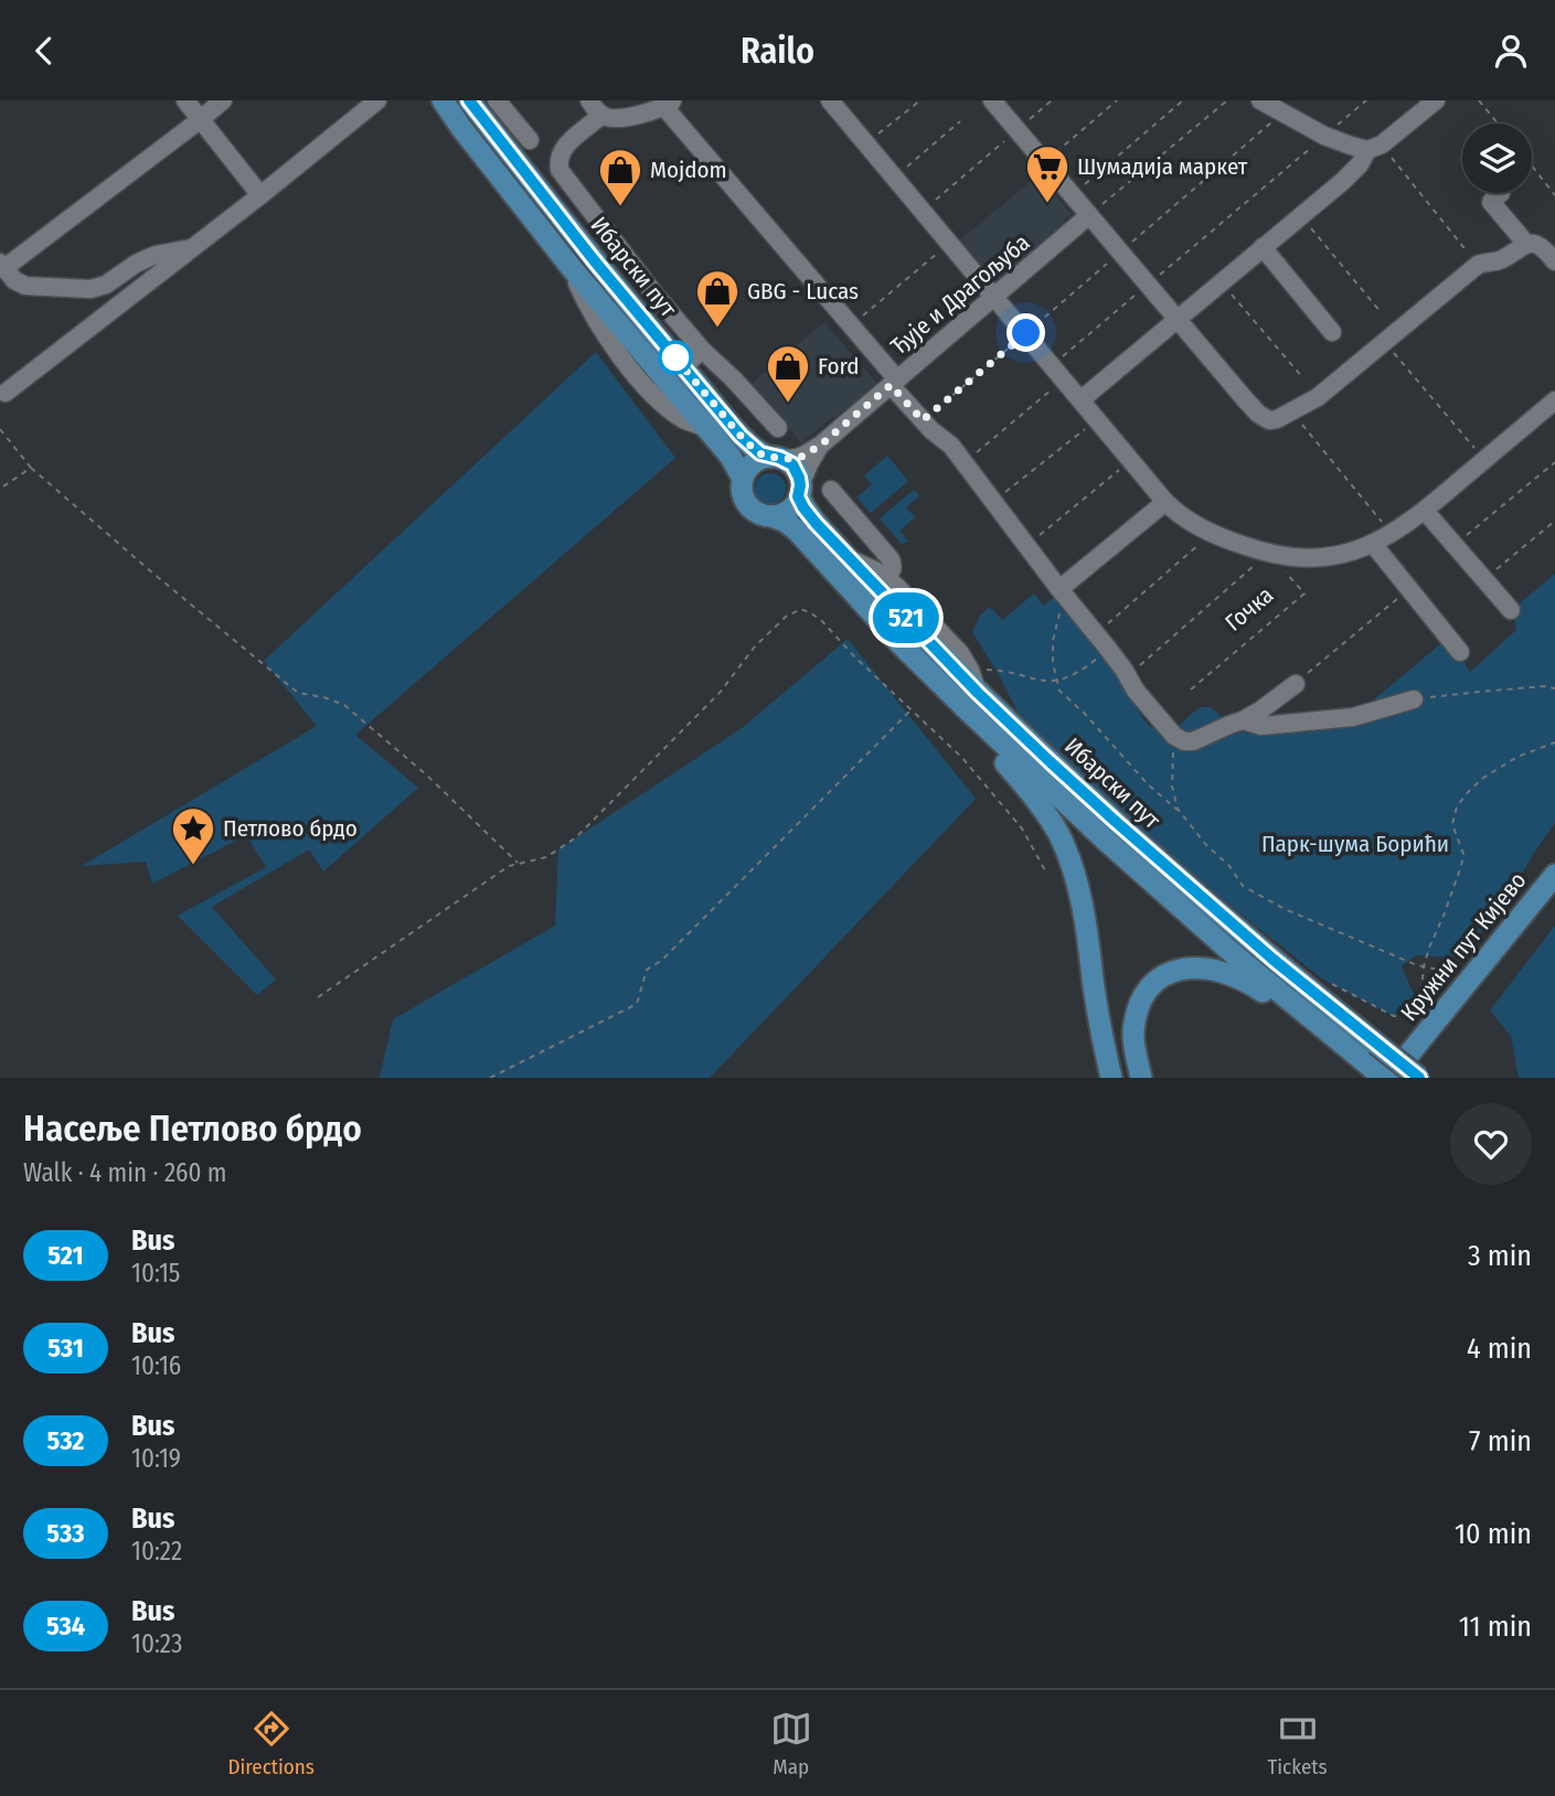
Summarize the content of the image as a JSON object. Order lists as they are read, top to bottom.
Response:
{
  "streets": {
    "main road": ["Ибарски пут", "Кружни пут Кијево"],
    "street": ["Ђује и Драгољуба", "Гочка"]
  },
  "crossings": [
    ["Ибарски пут", "Ђује и Драгољуба"],
    ["Ибарски пут", "Кружни пут Кијево"],
    ["Ђује и Драгољуба", "Гочка"]
  ],
  "parks": ["Парк-шума Борићи"],
  "places": {
    "supermarket": ["Шумадија маркет"],
    "shop": ["Mojdom", "GBG - Lucas", "Ford"],
    "place": ["Петлово брдо"]
  },
  "lines": ["bus line 521"],
  "page": {
    "header": "Railo",
    "on_map": "521",
    "heading": ["Насеље Петлово брдо", "Walk · 4 min · 260 m"],
    "list": [
      {
        "mark": "521",
        "name": "Bus",
        "note": "10:15",
        "value": "3 min"
      },
      {
        "mark": "531",
        "name": "Bus",
        "note": "10:16",
        "value": "4 min"
      },
      {
        "mark": "532",
        "name": "Bus",
        "note": "10:19",
        "value": "7 min"
      },
      {
        "mark": "533",
        "name": "Bus",
        "note": "10:22",
        "value": "10 min"
      },
      {
        "mark": "534",
        "name": "Bus",
        "note": "10:23",
        "value": "11 min"
      }
    ],
    "tabs": ["Directions", "Map", "Tickets"]
  }
}
